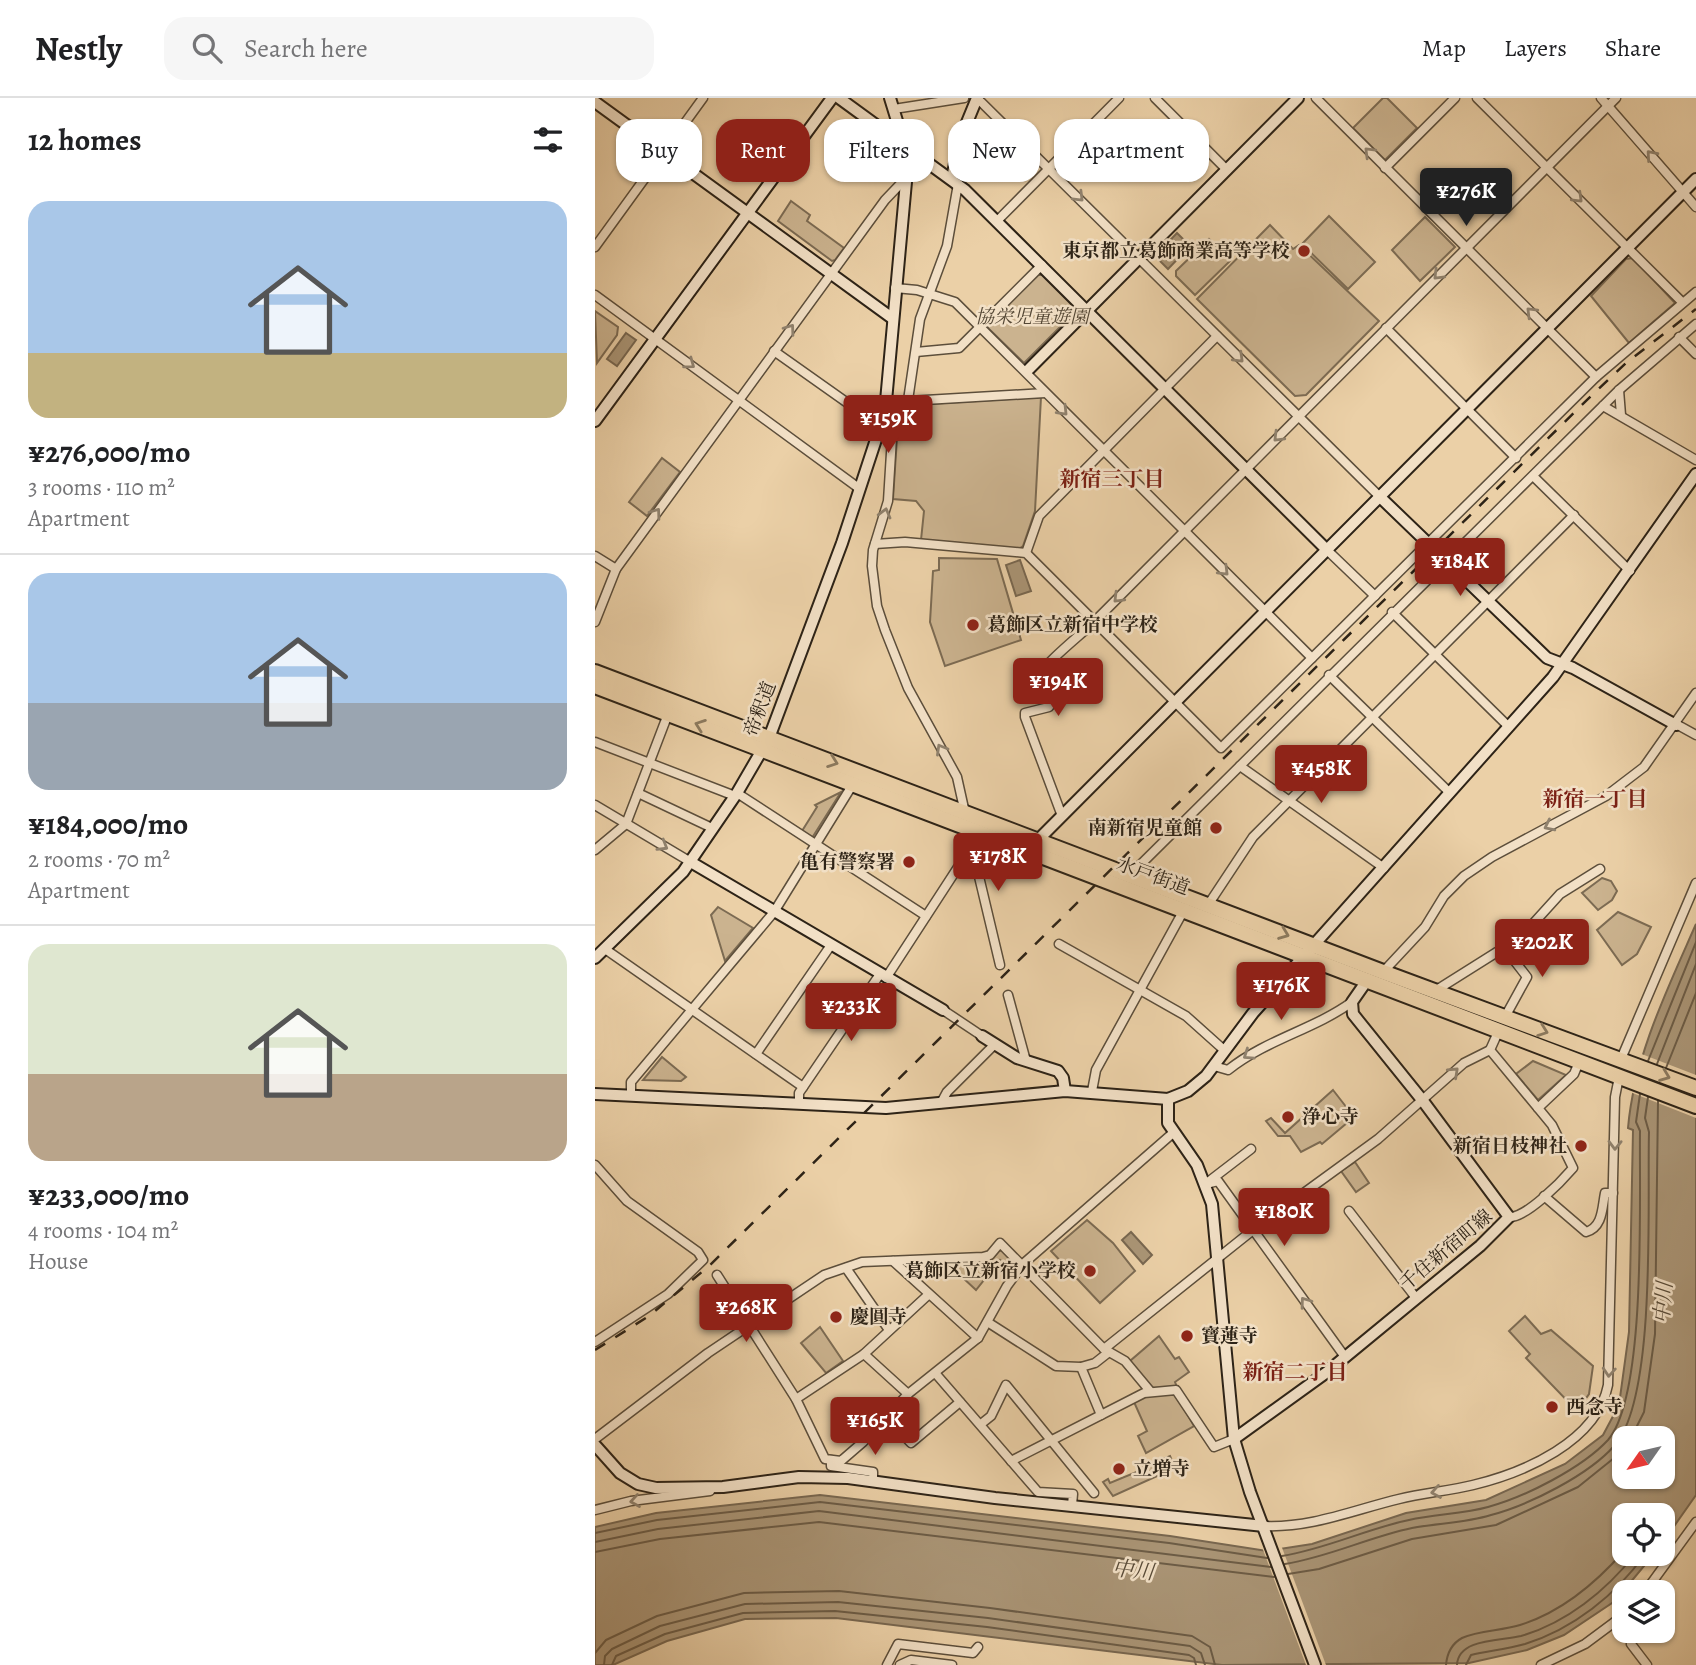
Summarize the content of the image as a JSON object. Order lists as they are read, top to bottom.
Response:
{
  "streets": {
    "highway": ["水戸街道"],
    "street": ["帝釈道", "千住新宿町線"]
  },
  "crossings": [
    ["帝釈道", "水戸街道"]
  ],
  "districts": ["新宿三丁目", "新宿一丁目", "新宿二丁目"],
  "water": ["中川"],
  "parks": ["協栄児童遊園"],
  "places": [
    "東京都立葛飾商業高等学校",
    "葛飾区立新宿中学校",
    "南新宿児童館",
    "亀有警察署",
    "浄心寺",
    "新宿日枝神社",
    "葛飾区立新宿小学校",
    "慶圓寺",
    "寶蓮寺",
    "西念寺",
    "立増寺"
  ],
  "north": "bottom left",
  "page": {
    "header": "Nestly",
    "search": "Search here",
    "nav": ["Map", "Layers", "Share"],
    "heading": "12 homes",
    "chip": [
      "Buy",
      "Rent",
      "Filters",
      "New",
      "Apartment"
    ],
    "price": [
      "¥276K",
      "¥159K",
      "¥184K",
      "¥194K",
      "¥458K",
      "¥178K",
      "¥202K",
      "¥176K",
      "¥233K",
      "¥180K",
      "¥268K",
      "¥165K"
    ],
    "list": [
      {
        "name": "¥276,000/mo",
        "note": "3 rooms · 110 m² · Apartment"
      },
      {
        "name": "¥184,000/mo",
        "note": "2 rooms · 70 m² · Apartment"
      },
      {
        "name": "¥233,000/mo",
        "note": "4 rooms · 104 m² · House"
      }
    ]
  }
}
